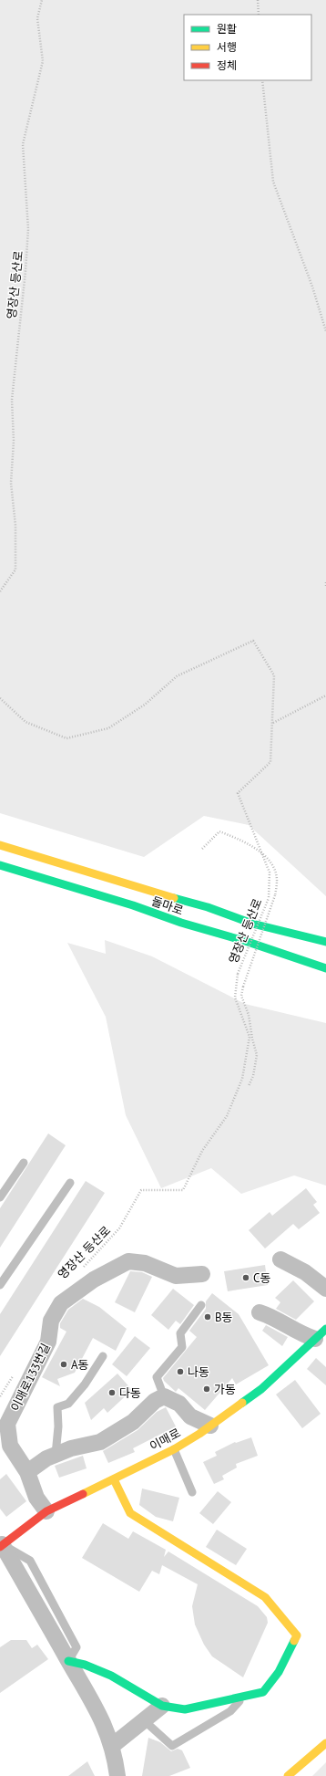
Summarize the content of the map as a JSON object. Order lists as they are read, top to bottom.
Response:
{
  "streets": {
    "street": ["돌마로", "이매로133번길", "이매로"],
    "path": ["영장산 등산로"]
  },
  "crossings": [
    ["이매로133번길", "이매로"]
  ],
  "places": [
    "C동",
    "B동",
    "A동",
    "나동",
    "가동",
    "다동"
  ],
  "legend": ["원활", "서행", "정체"]
}
